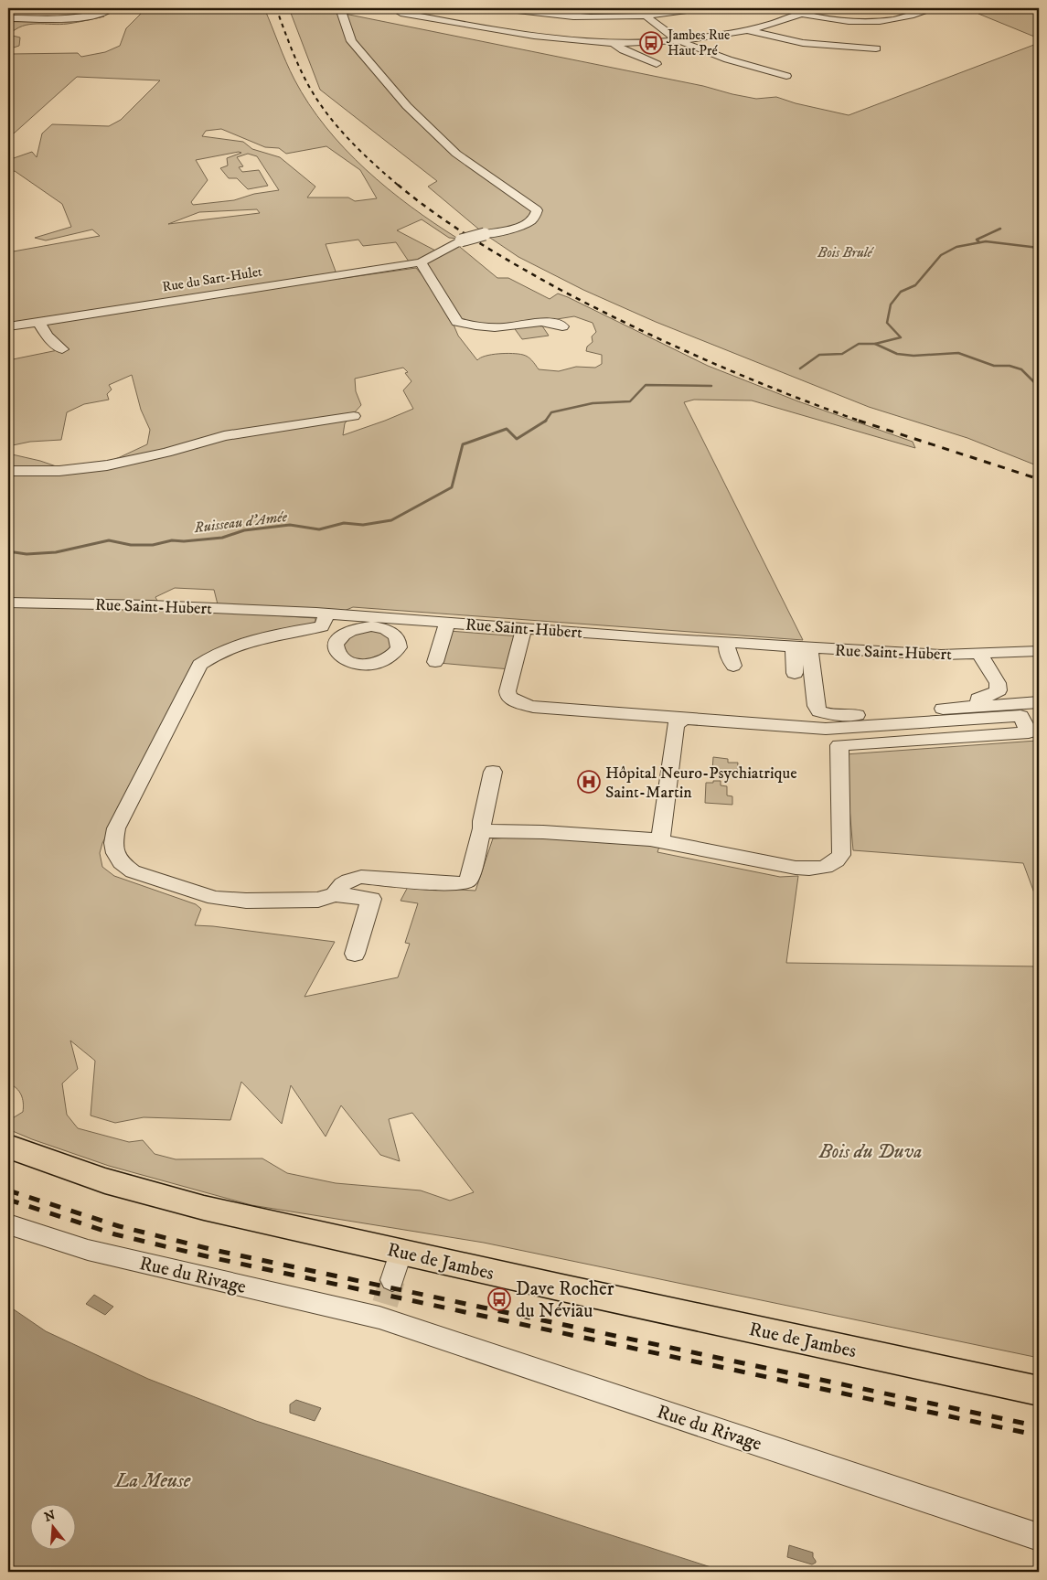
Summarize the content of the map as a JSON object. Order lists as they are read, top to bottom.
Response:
{
  "streets": {
    "main road": ["Rue de Jambes"],
    "street": ["Rue du Sart-Hulet", "Rue Saint-Hubert", "Rue du Rivage"]
  },
  "water": ["Ruisseau d'Amée", "La Meuse"],
  "parks": ["Bois Brulé", "Bois du Duva"],
  "places": {
    "bus stop": ["Jambes Rue Haut Pré", "Dave Rocher du Néviau"],
    "hospital": ["Hôpital Neuro-Psychiatrique Saint-Martin"]
  },
  "north": "top"
}
